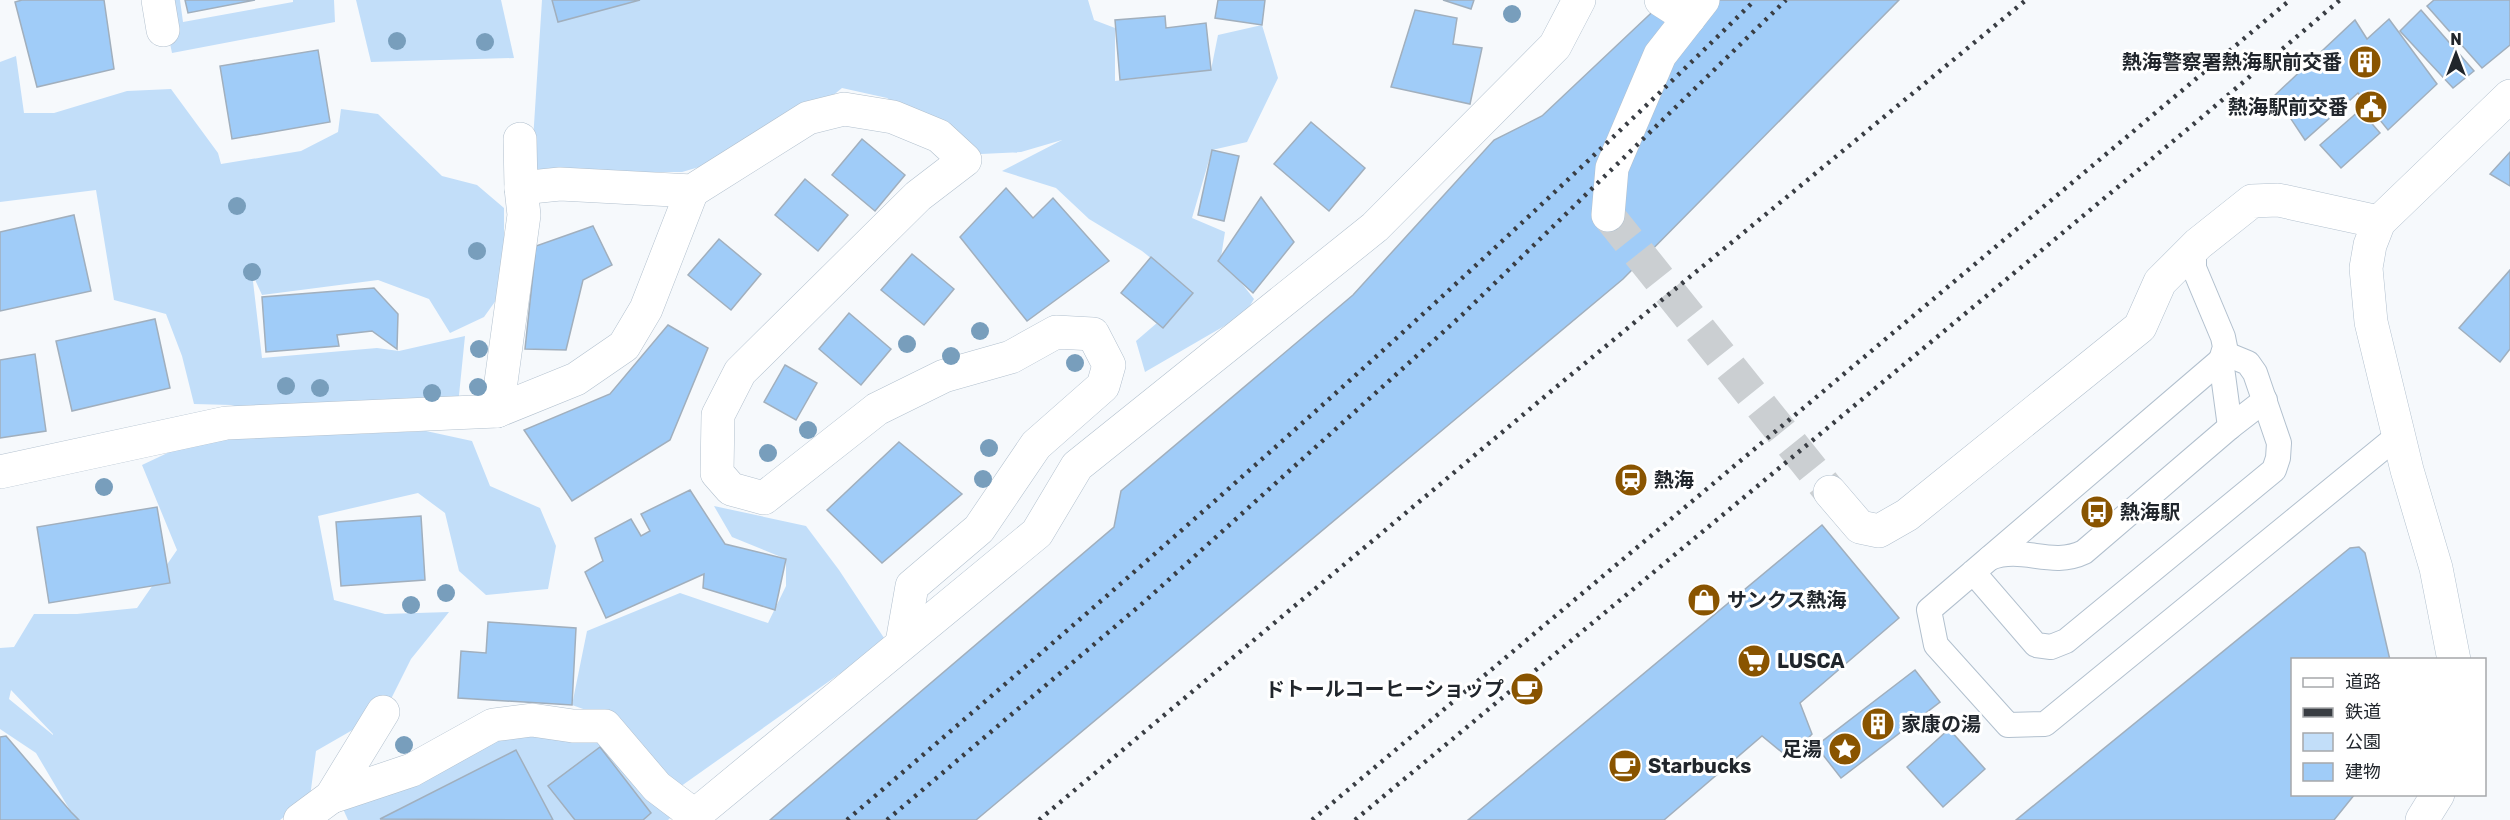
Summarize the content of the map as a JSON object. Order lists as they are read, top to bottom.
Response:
{
  "places": {
    "building": ["熱海警察署熱海駅前交番", "家康の湯"],
    "public building": ["熱海駅前交番"],
    "station": ["熱海"],
    "bus stop": ["熱海駅"],
    "shop": ["サンクス熱海"],
    "supermarket": ["LUSCA"],
    "cafe": ["ドトールコーヒーショップ", "Starbucks"],
    "place": ["足湯"]
  },
  "legend": [
    "道路",
    "鉄道",
    "公園",
    "建物"
  ],
  "north": "top"
}
